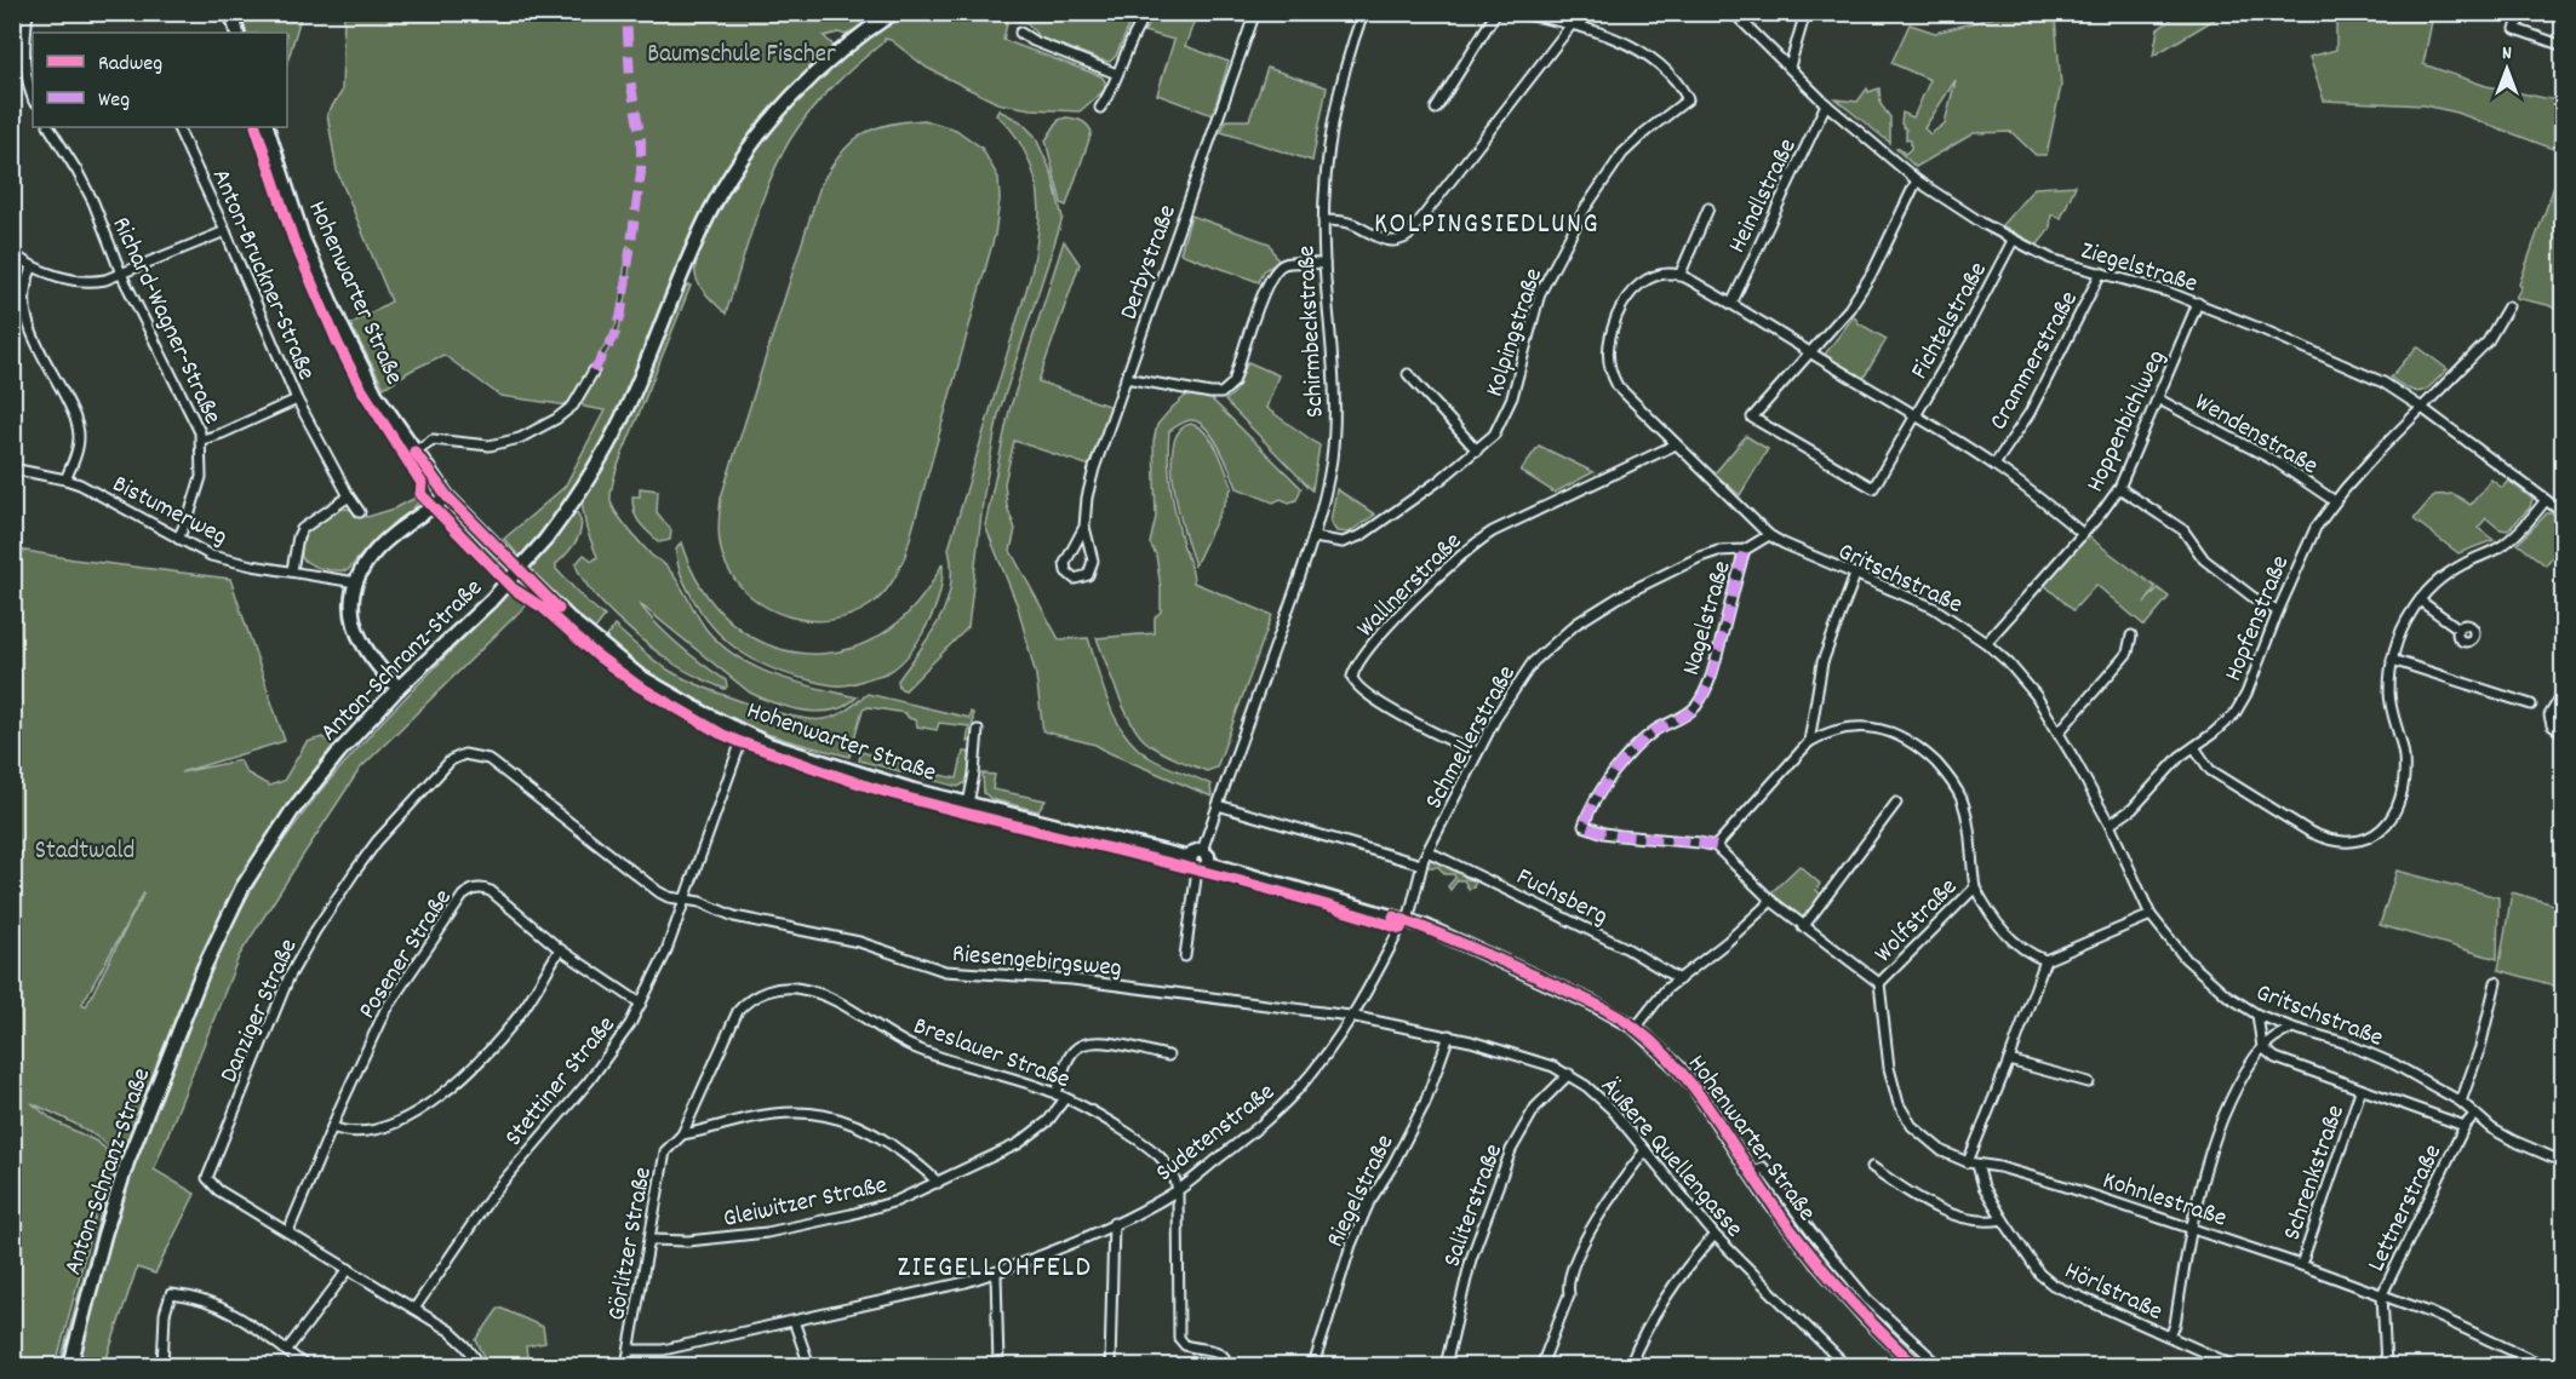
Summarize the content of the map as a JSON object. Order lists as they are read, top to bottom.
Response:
{
  "streets": {
    "street": [
      "Heindlstraße",
      "Derbystraße",
      "Ziegelstraße",
      "Anton-Bruckner-Straße",
      "Hohenwarter Straße",
      "Richard-Wagner-Straße",
      "Fichtelstraße",
      "Schirmbeckstraße",
      "Kolpingstraße",
      "Crammerstraße",
      "Hoppenbichlweg",
      "Wendenstraße",
      "Bistumerweg",
      "Gritschstraße",
      "Wallnerstraße",
      "Nagelstraße",
      "Hopfenstraße",
      "Anton-Schranz-Straße",
      "Schmellerstraße",
      "Fuchsberg",
      "Wolfstraße",
      "Posener Straße",
      "Riesengebirgsweg",
      "Danziger Straße",
      "Breslauer Straße",
      "Stettiner Straße",
      "Sudetenstraße",
      "Äußere Quellengasse",
      "Schrenkstraße",
      "Riegelstraße",
      "Kohnlestraße",
      "Gleiwitzer Straße",
      "Saliterstraße",
      "Lettnerstraße",
      "Görlitzer Straße",
      "Hörlstraße"
    ]
  },
  "crossings": [
    ["Heindlstraße", "Ziegelstraße"],
    ["Ziegelstraße", "Fichtelstraße"],
    ["Ziegelstraße", "Crammerstraße"],
    ["Ziegelstraße", "Hoppenbichlweg"],
    ["Ziegelstraße", "Hopfenstraße"],
    ["Anton-Bruckner-Straße", "Richard-Wagner-Straße"],
    ["Hohenwarter Straße", "Schirmbeckstraße"],
    ["Hohenwarter Straße", "Schmellerstraße"],
    ["Hohenwarter Straße", "Stettiner Straße"],
    ["Hohenwarter Straße", "Sudetenstraße"],
    ["Richard-Wagner-Straße", "Bistumerweg"],
    ["Schirmbeckstraße", "Kolpingstraße"],
    ["Hoppenbichlweg", "Wendenstraße"],
    ["Hoppenbichlweg", "Gritschstraße"],
    ["Wendenstraße", "Hopfenstraße"],
    ["Gritschstraße", "Wallnerstraße"],
    ["Gritschstraße", "Hopfenstraße"],
    ["Gritschstraße", "Schmellerstraße"],
    ["Gritschstraße", "Schrenkstraße"],
    ["Gritschstraße", "Lettnerstraße"],
    ["Wallnerstraße", "Schmellerstraße"],
    ["Nagelstraße", "Schmellerstraße"],
    ["Nagelstraße", "Wolfstraße"],
    ["Nagelstraße", "Kohnlestraße"],
    ["Schmellerstraße", "Fuchsberg"],
    ["Schmellerstraße", "Sudetenstraße"],
    ["Wolfstraße", "Kohnlestraße"],
    ["Posener Straße", "Danziger Straße"],
    ["Posener Straße", "Stettiner Straße"],
    ["Riesengebirgsweg", "Danziger Straße"],
    ["Riesengebirgsweg", "Stettiner Straße"],
    ["Riesengebirgsweg", "Sudetenstraße"],
    ["Riesengebirgsweg", "Äußere Quellengasse"],
    ["Danziger Straße", "Stettiner Straße"],
    ["Breslauer Straße", "Sudetenstraße"],
    ["Breslauer Straße", "Gleiwitzer Straße"],
    ["Breslauer Straße", "Görlitzer Straße"],
    ["Sudetenstraße", "Äußere Quellengasse"],
    ["Sudetenstraße", "Görlitzer Straße"],
    ["Äußere Quellengasse", "Riegelstraße"],
    ["Äußere Quellengasse", "Saliterstraße"],
    ["Schrenkstraße", "Kohnlestraße"],
    ["Kohnlestraße", "Lettnerstraße"],
    ["Kohnlestraße", "Hörlstraße"],
    ["Gleiwitzer Straße", "Görlitzer Straße"]
  ],
  "districts": ["KOLPINGSIEDLUNG", "ZIEGELLOHFELD"],
  "parks": ["Baumschule Fischer", "Stadtwald"],
  "legend": ["Radweg", "Weg"],
  "north": "top"
}
